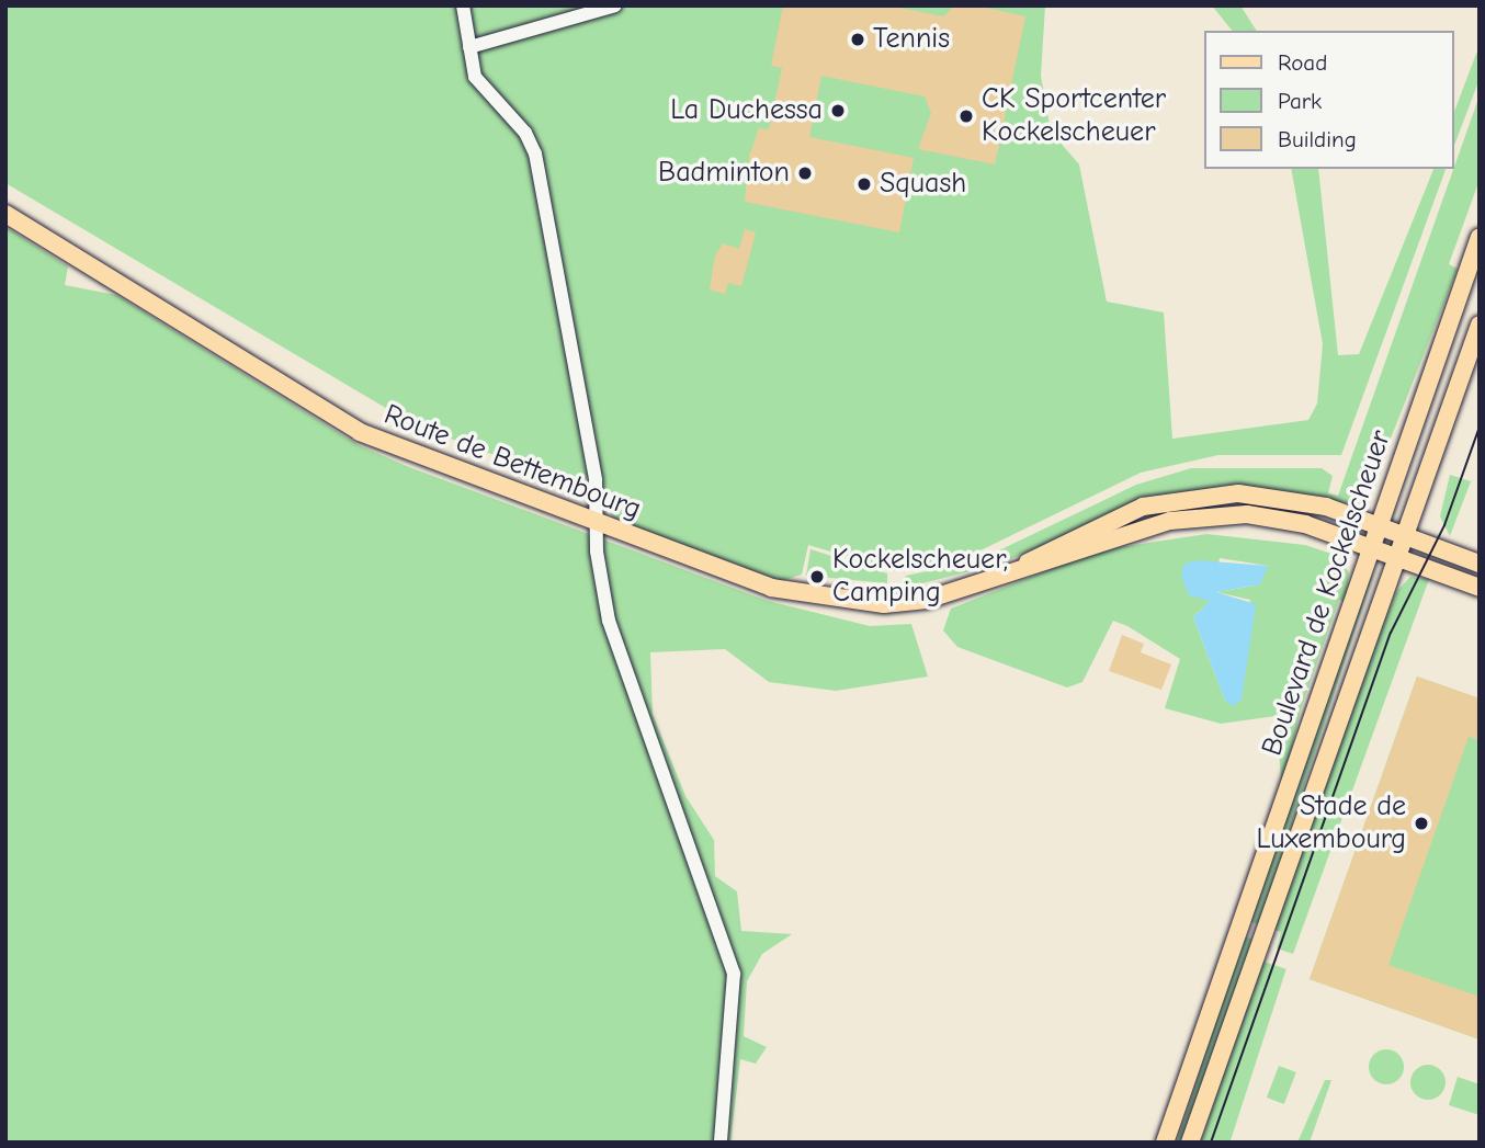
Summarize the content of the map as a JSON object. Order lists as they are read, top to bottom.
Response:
{
  "streets": {
    "main road": ["Route de Bettembourg", "Boulevard de Kockelscheuer"]
  },
  "crossings": [
    ["Route de Bettembourg", "Boulevard de Kockelscheuer"]
  ],
  "places": [
    "Tennis",
    "La Duchessa",
    "CK Sportcenter Kockelscheuer",
    "Badminton",
    "Squash",
    "Kockelscheuer, Camping",
    "Stade de Luxembourg"
  ],
  "legend": ["Road", "Park", "Building"]
}
